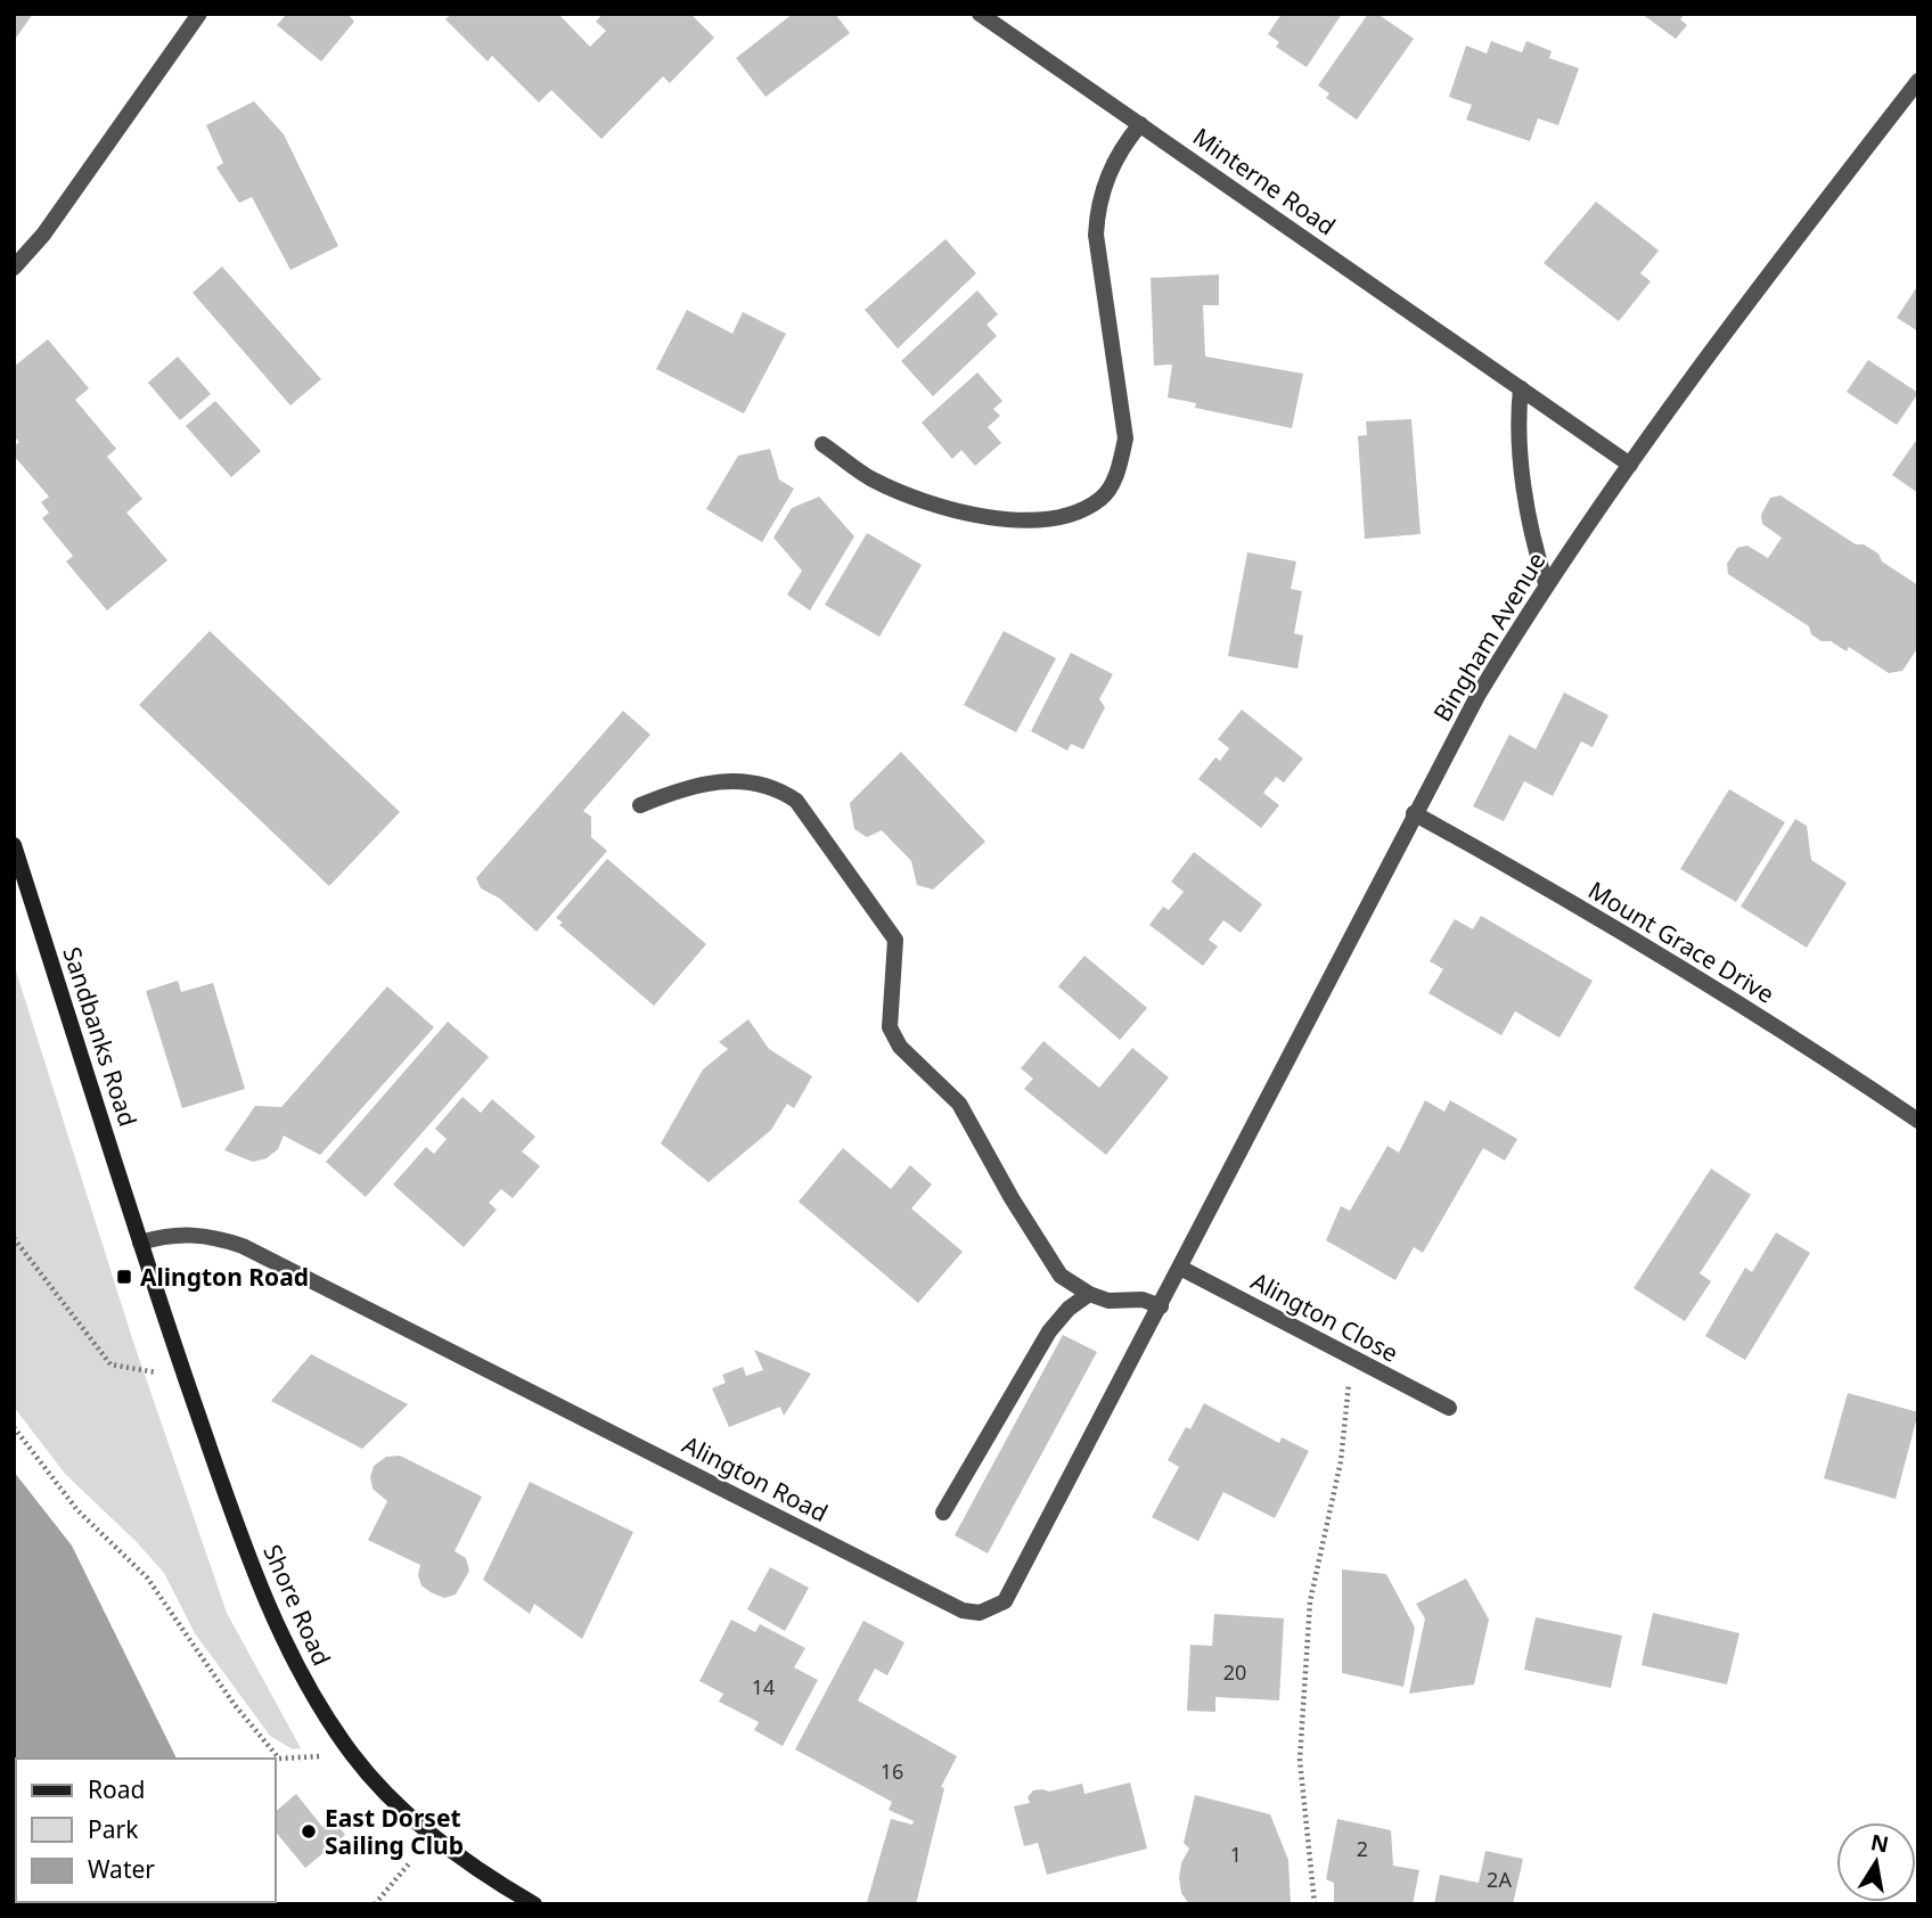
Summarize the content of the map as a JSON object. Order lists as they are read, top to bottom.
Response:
{
  "streets": {
    "main road": ["Sandbanks Road", "Shore Road"],
    "street": [
      "Minterne Road",
      "Bingham Avenue",
      "Mount Grace Drive",
      "Alington Close",
      "Alington Road"
    ]
  },
  "crossings": [
    ["Minterne Road", "Bingham Avenue"],
    ["Bingham Avenue", "Mount Grace Drive"],
    ["Bingham Avenue", "Alington Close"],
    ["Bingham Avenue", "Alington Road"],
    ["Sandbanks Road", "Alington Road"],
    ["Sandbanks Road", "Shore Road"],
    ["Alington Close", "Alington Road"],
    ["Alington Road", "Shore Road"]
  ],
  "places": {
    "transit": ["Alington Road"],
    "other": ["East Dorset Sailing Club"]
  },
  "house_numbers": [
    "20",
    "14",
    "16",
    "2",
    "1",
    "2A"
  ],
  "legend": ["Road", "Park", "Water"],
  "north": "top"
}
